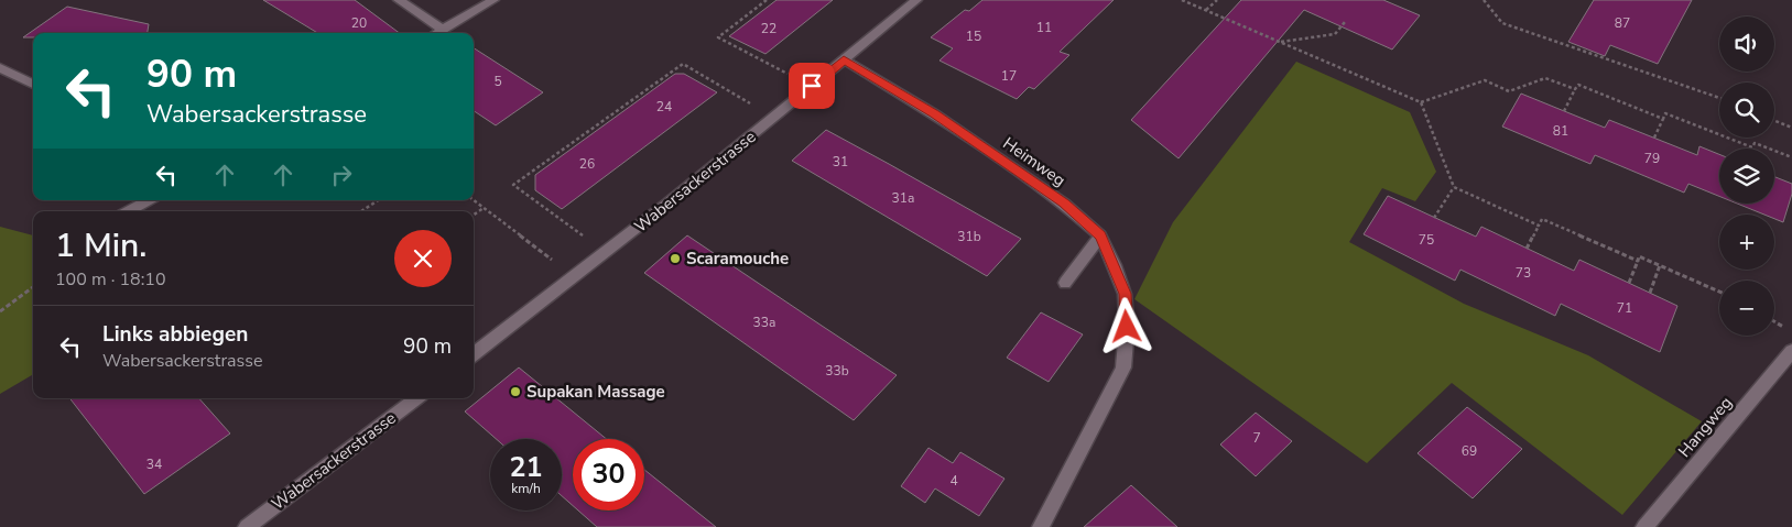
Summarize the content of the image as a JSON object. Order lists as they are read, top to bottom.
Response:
{
  "streets": {
    "street": ["Heimweg", "Wabersackerstrasse", "Hangweg"]
  },
  "crossings": [
    ["Heimweg", "Wabersackerstrasse"]
  ],
  "places": ["Scaramouche", "Supakan Massage"],
  "house_numbers": [
    "20",
    "87",
    "11",
    "22",
    "15",
    "17",
    "5",
    "24",
    "81",
    "79",
    "31",
    "26",
    "31a",
    "31b",
    "75",
    "73",
    "71",
    "33a",
    "33b",
    "7",
    "69",
    "34",
    "4"
  ],
  "page": {
    "map_buttons": ["+", "−"],
    "turn": ["90 m", "Wabersackerstrasse"],
    "heading": ["1 Min.", "100 m · 18:10"],
    "list": [
      {
        "name": "Links abbiegen",
        "note": "Wabersackerstrasse",
        "value": "90 m"
      }
    ],
    "speed": "21 km/h",
    "limit": "30"
  }
}
